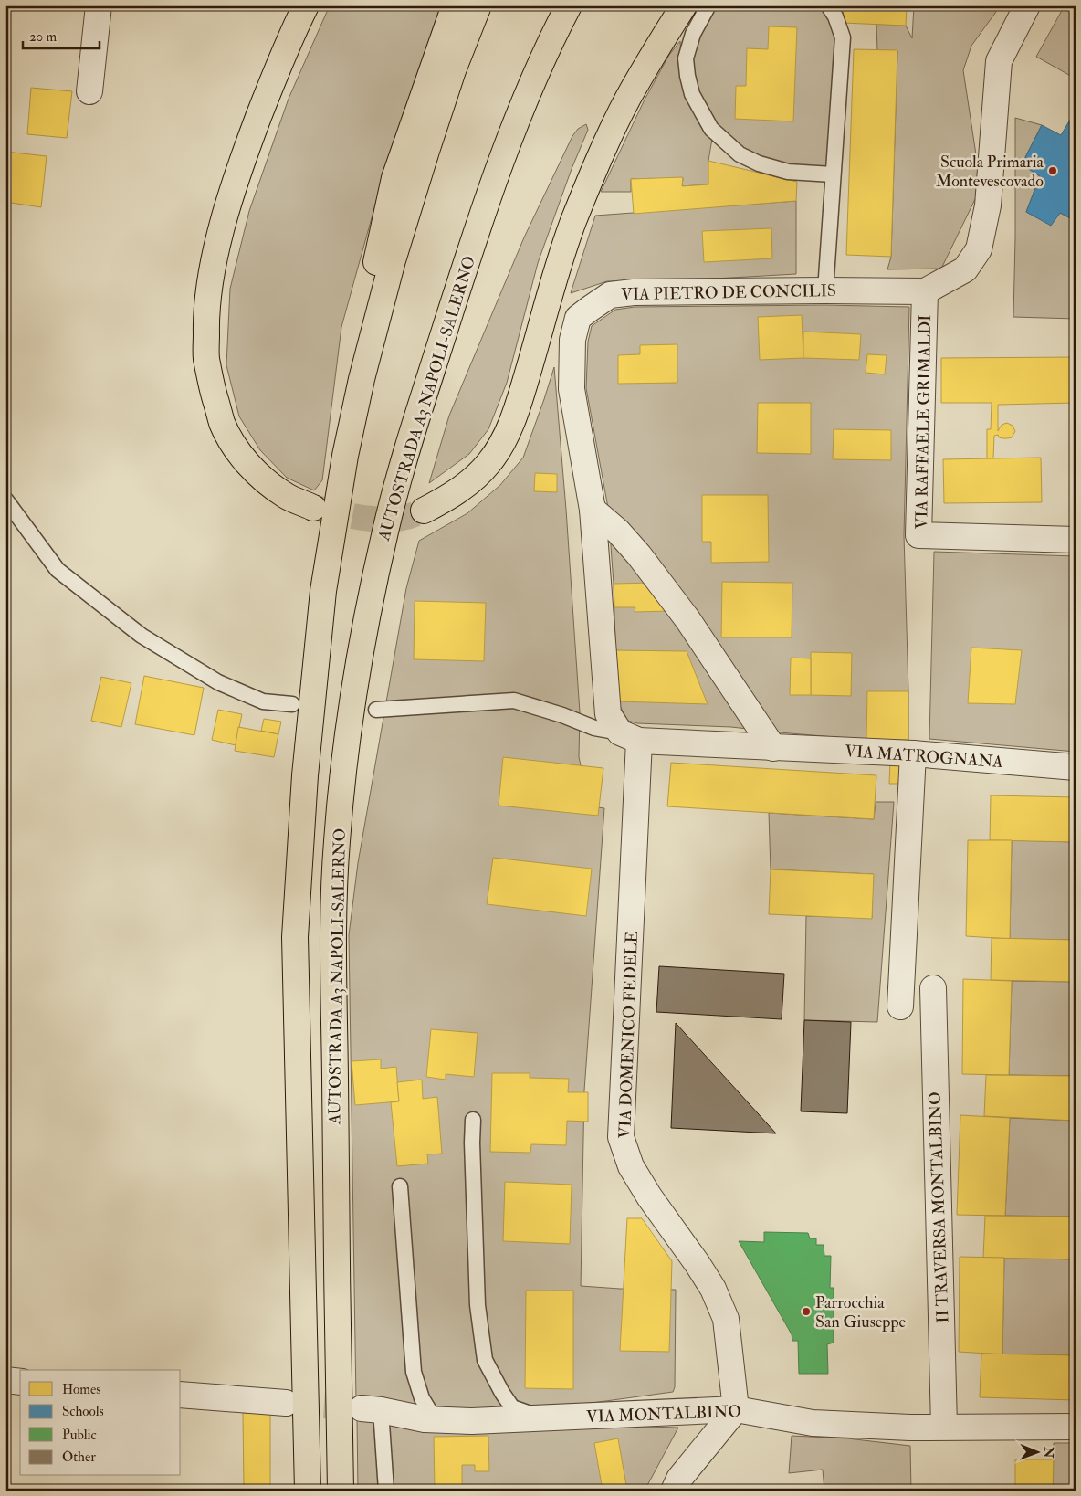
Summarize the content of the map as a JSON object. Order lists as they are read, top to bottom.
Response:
{
  "streets": {
    "highway": ["AUTOSTRADA A3 NAPOLI-SALERNO"],
    "street": [
      "VIA PIETRO DE CONCILIS",
      "VIA RAFFAELE GRIMALDI",
      "VIA MATROGNANA",
      "VIA DOMENICO FEDELE",
      "II TRAVERSA MONTALBINO",
      "VIA MONTALBINO"
    ]
  },
  "crossings": [
    ["VIA PIETRO DE CONCILIS", "VIA RAFFAELE GRIMALDI"],
    ["VIA PIETRO DE CONCILIS", "VIA MATROGNANA"],
    ["VIA PIETRO DE CONCILIS", "VIA DOMENICO FEDELE"],
    ["VIA MATROGNANA", "VIA DOMENICO FEDELE"],
    ["VIA DOMENICO FEDELE", "VIA MONTALBINO"],
    ["II TRAVERSA MONTALBINO", "VIA MONTALBINO"]
  ],
  "places": ["Scuola Primaria Montevescovado", "Parrocchia San Giuseppe"],
  "legend": [
    "Homes",
    "Schools",
    "Public",
    "Other"
  ],
  "scale_bar": "20 m",
  "north": "right"
}
